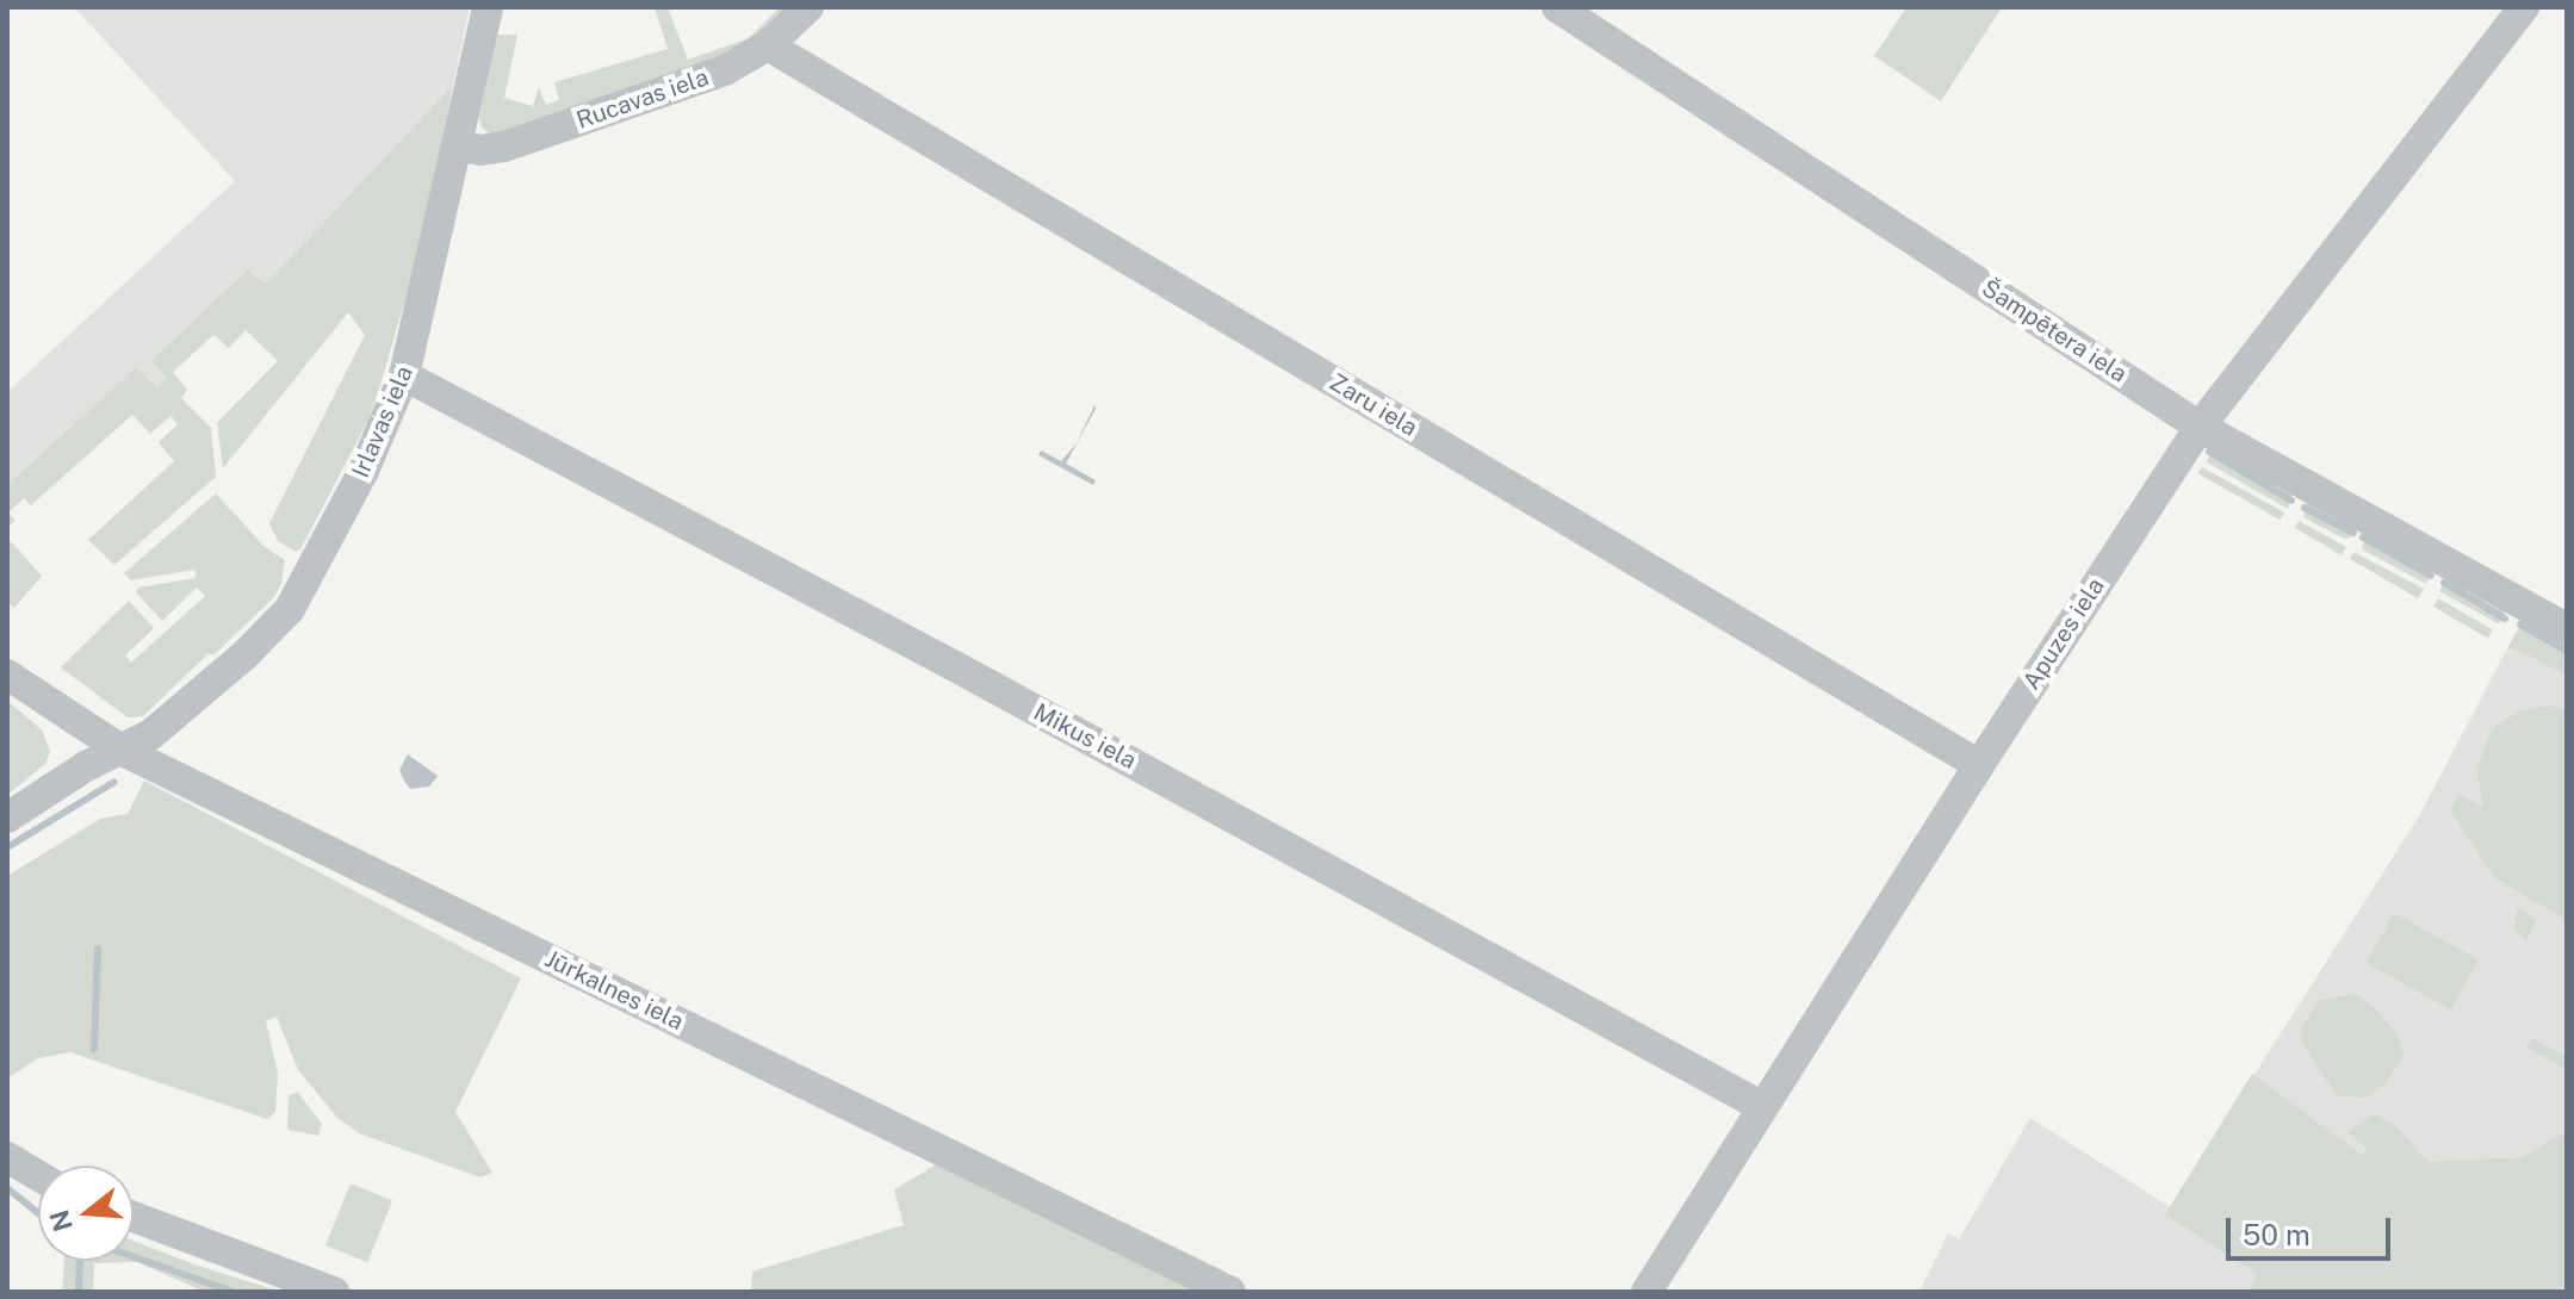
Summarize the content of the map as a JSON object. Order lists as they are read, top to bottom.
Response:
{
  "streets": {
    "street": [
      "Rucavas iela",
      "Šampētera iela",
      "Zaru iela",
      "Irlavas iela",
      "Apuzes iela",
      "Mikus iela",
      "Jūrkalnes iela"
    ]
  },
  "crossings": [
    ["Rucavas iela", "Zaru iela"],
    ["Rucavas iela", "Irlavas iela"],
    ["Šampētera iela", "Apuzes iela"],
    ["Zaru iela", "Apuzes iela"],
    ["Irlavas iela", "Mikus iela"],
    ["Irlavas iela", "Jūrkalnes iela"],
    ["Apuzes iela", "Mikus iela"]
  ],
  "scale_bar": "50 m",
  "north": "left"
}
